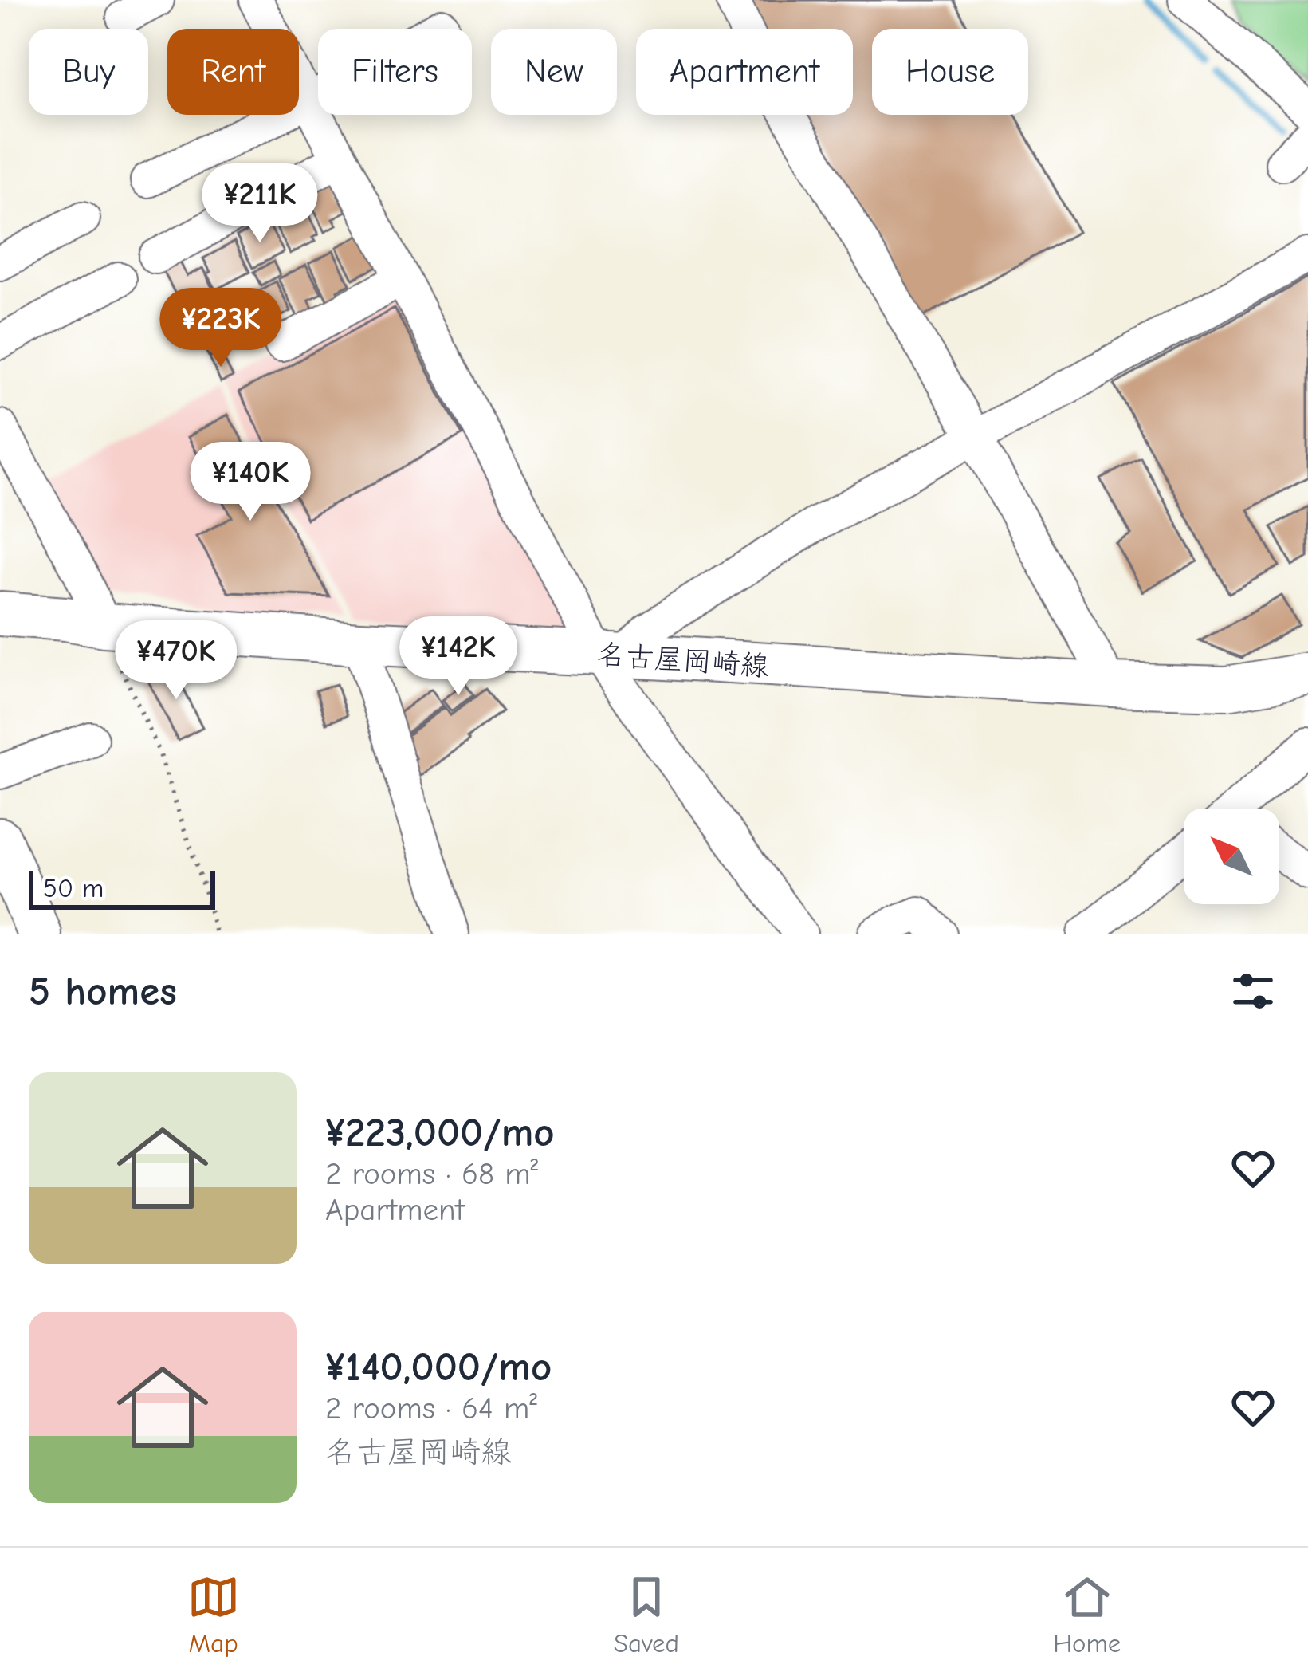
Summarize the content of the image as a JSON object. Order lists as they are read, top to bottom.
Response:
{
  "streets": {
    "main road": ["名古屋岡崎線"]
  },
  "scale_bar": "50 m",
  "north": "top left",
  "page": {
    "chip": [
      "Buy",
      "Rent",
      "Filters",
      "New",
      "Apartment",
      "House"
    ],
    "price": [
      "¥211K",
      "¥223K",
      "¥140K",
      "¥142K",
      "¥470K"
    ],
    "scale": "50 m",
    "heading": "5 homes",
    "list": [
      {
        "name": "¥223,000/mo",
        "note": "2 rooms · 68 m² · Apartment"
      },
      {
        "name": "¥140,000/mo",
        "note": "2 rooms · 64 m² · 名古屋岡崎線"
      }
    ],
    "tabs": ["Map", "Saved", "Home"]
  }
}
